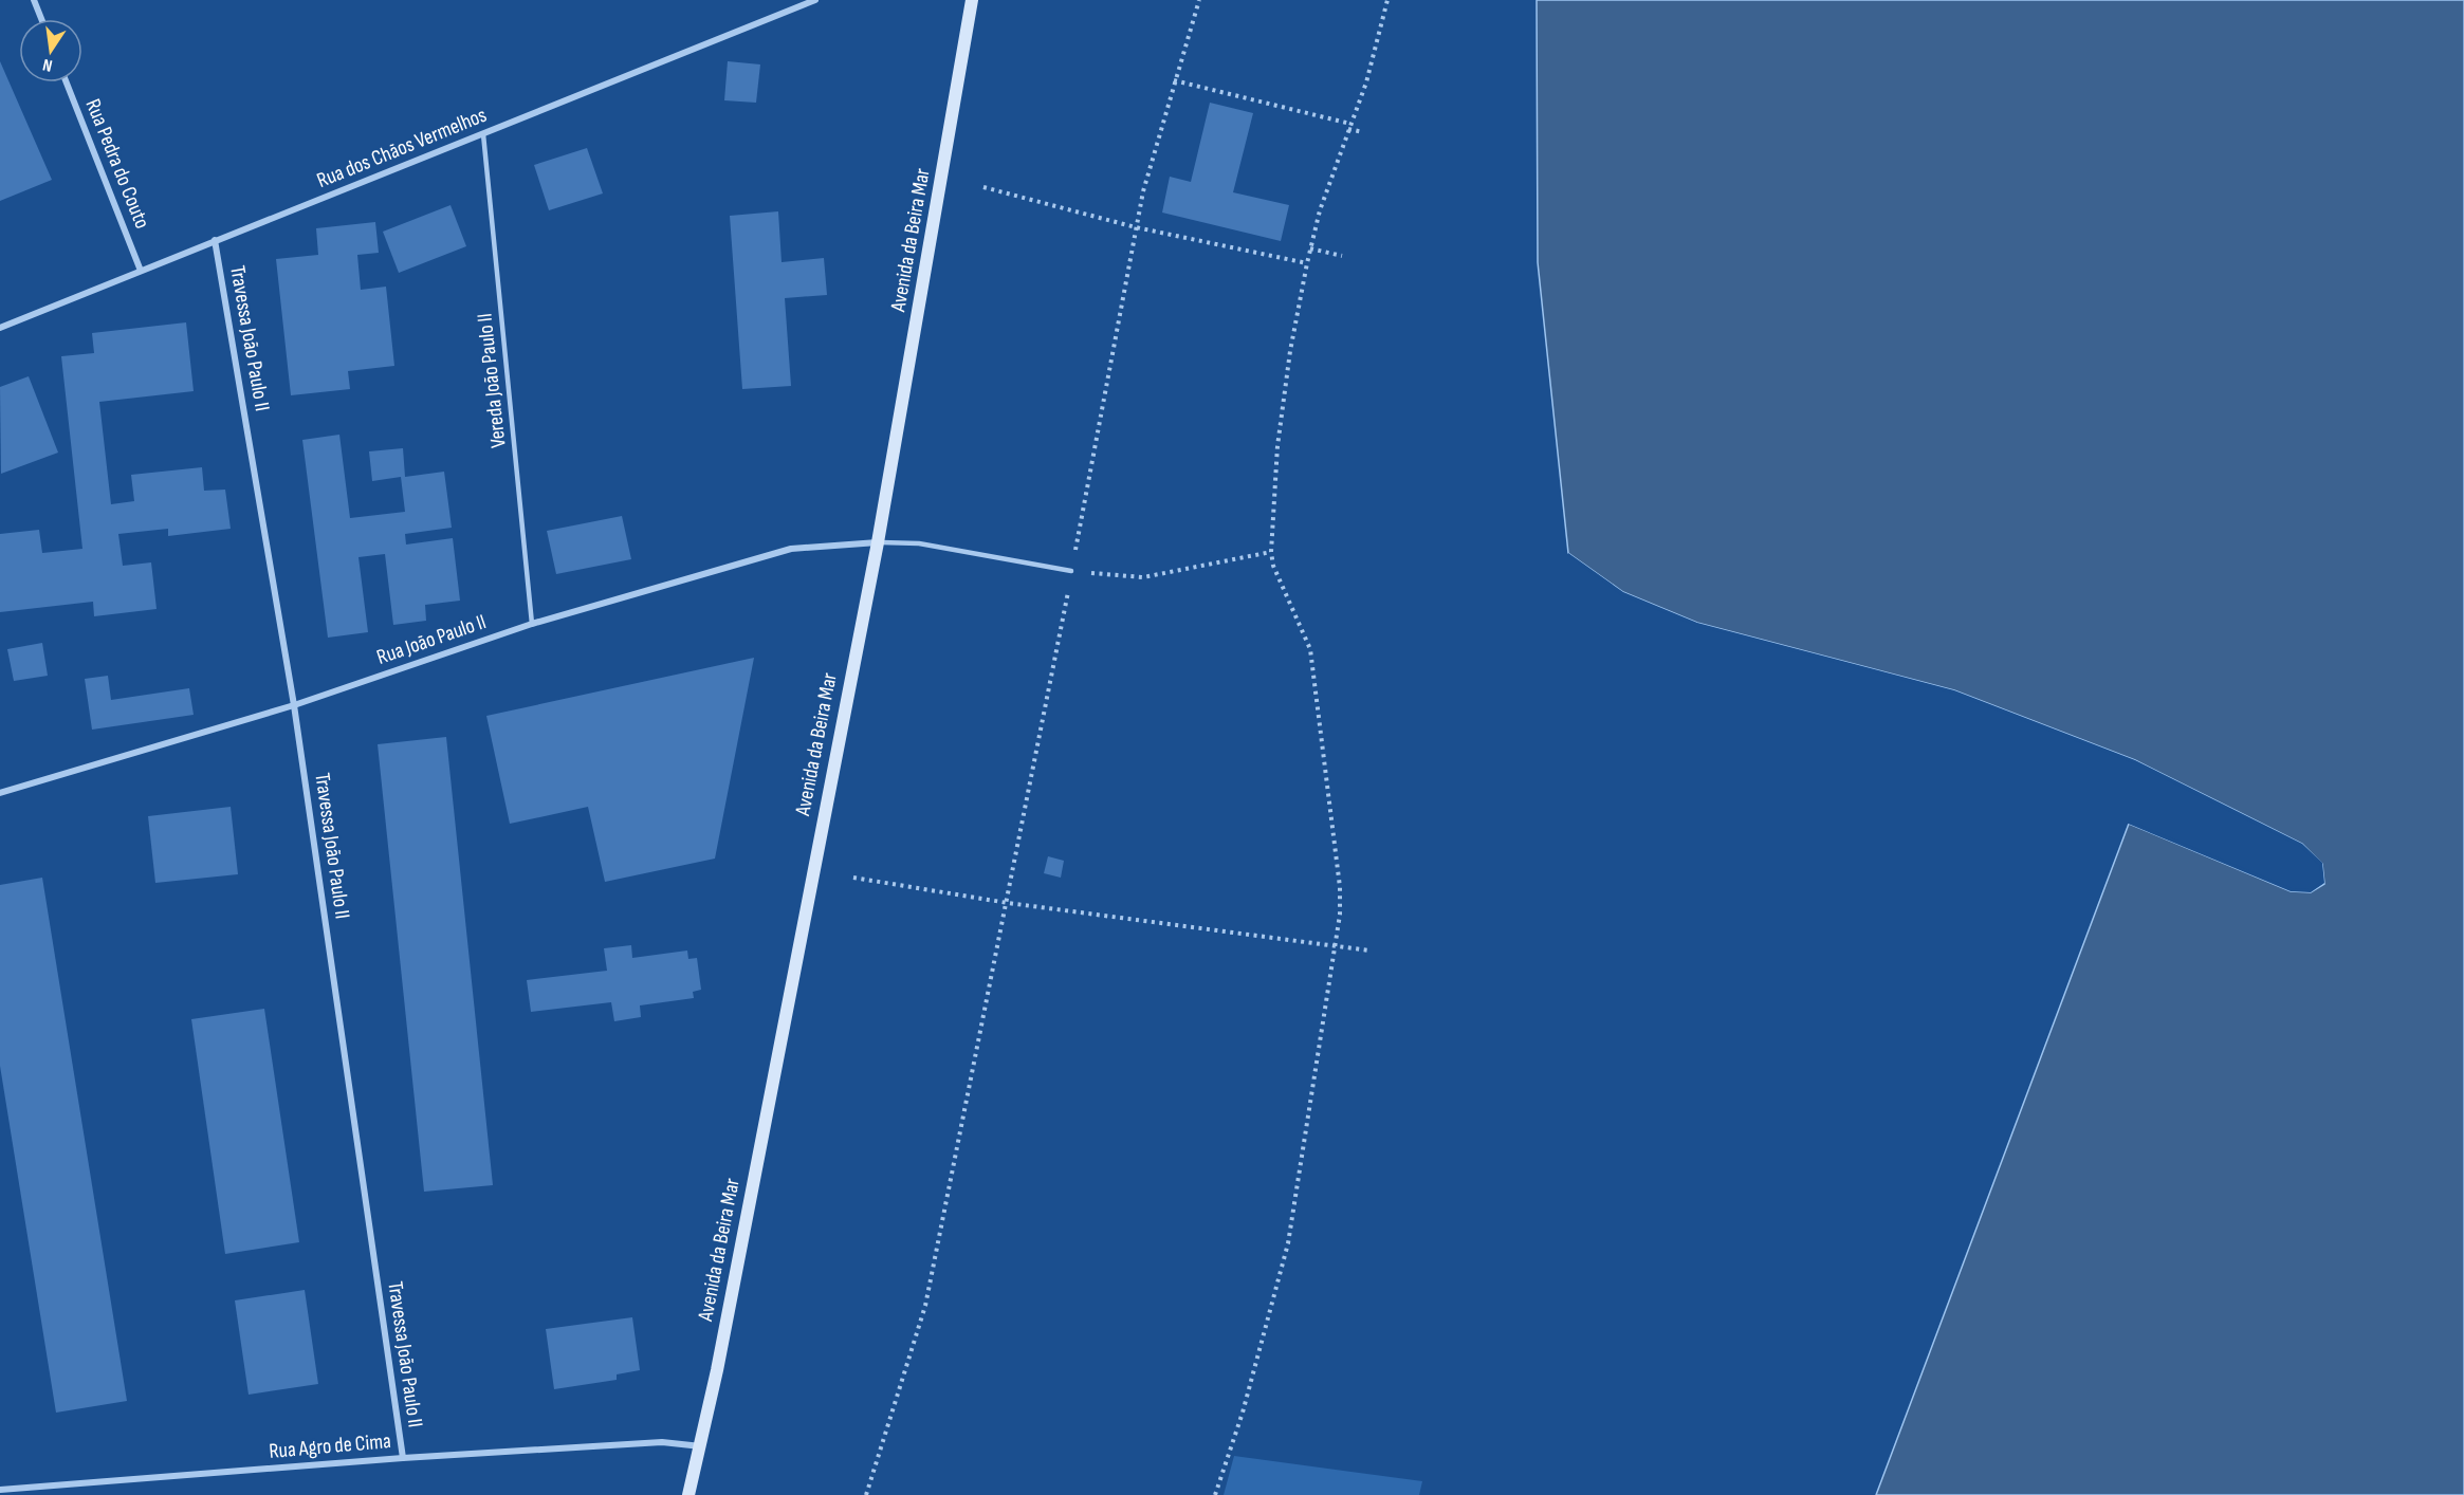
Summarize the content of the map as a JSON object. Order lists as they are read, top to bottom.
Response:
{
  "streets": {
    "main road": ["Avenida da Beira Mar"],
    "street": [
      "Rua dos Chãos Vermelhos",
      "Rua Pedra do Couto",
      "Travessa João Paulo II",
      "Rua João Paulo II",
      "Rua Agro de Cima"
    ],
    "lane": ["Vereda João Paulo II"]
  },
  "crossings": [
    ["Rua dos Chãos Vermelhos", "Rua Pedra do Couto"],
    ["Rua dos Chãos Vermelhos", "Travessa João Paulo II"],
    ["Rua dos Chãos Vermelhos", "Vereda João Paulo II"],
    ["Avenida da Beira Mar", "Rua João Paulo II"],
    ["Avenida da Beira Mar", "Rua Agro de Cima"],
    ["Travessa João Paulo II", "Rua João Paulo II"],
    ["Travessa João Paulo II", "Rua Agro de Cima"],
    ["Vereda João Paulo II", "Rua João Paulo II"]
  ],
  "north": "bottom"
}
